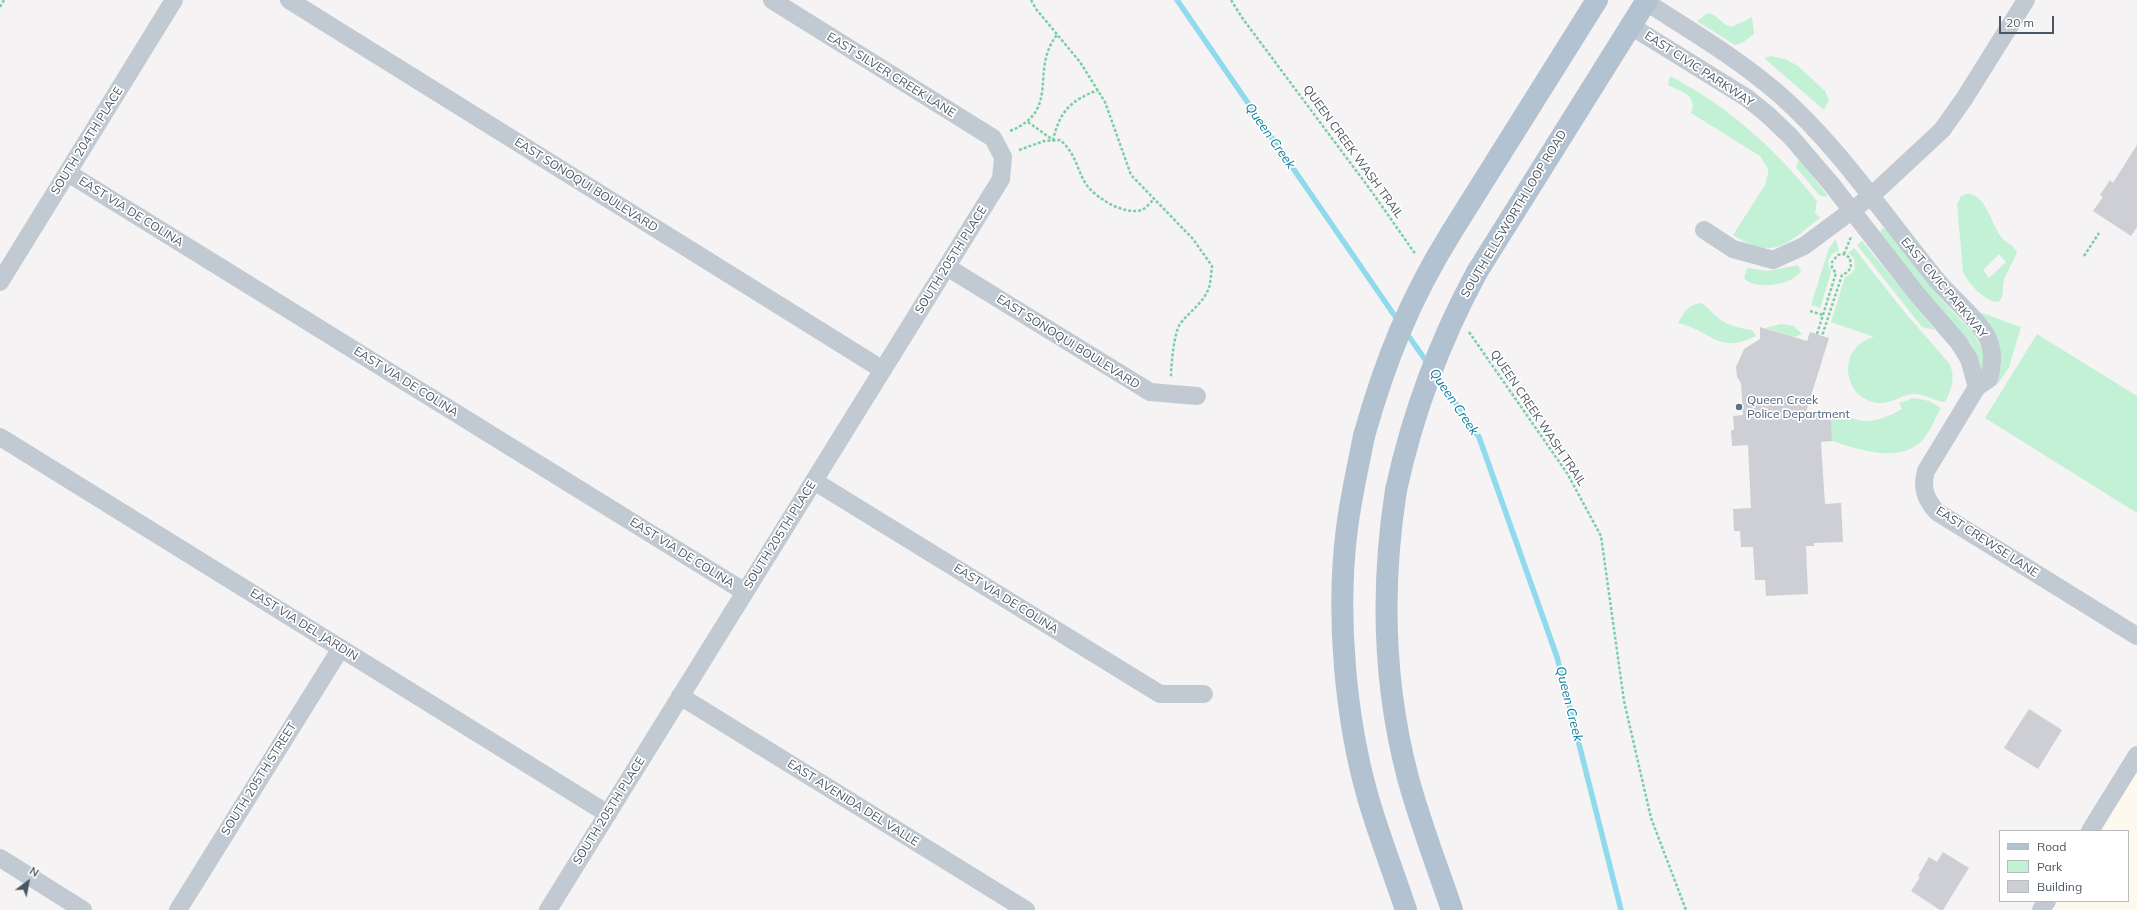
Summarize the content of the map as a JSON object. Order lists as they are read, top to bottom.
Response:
{
  "streets": {
    "main road": ["SOUTH ELLSWORTH LOOP ROAD"],
    "street": [
      "EAST CIVIC PARKWAY",
      "EAST SILVER CREEK LANE",
      "SOUTH 204TH PLACE",
      "EAST SONOQUI BOULEVARD",
      "EAST VIA DE COLINA",
      "SOUTH 205TH PLACE",
      "EAST CREWSE LANE",
      "EAST VIA DEL JARDIN",
      "SOUTH 205TH STREET",
      "EAST AVENIDA DEL VALLE"
    ],
    "path": ["QUEEN CREEK WASH TRAIL"]
  },
  "crossings": [
    ["EAST CIVIC PARKWAY", "SOUTH ELLSWORTH LOOP ROAD"],
    ["EAST CIVIC PARKWAY", "EAST CREWSE LANE"],
    ["EAST SILVER CREEK LANE", "SOUTH 205TH PLACE"],
    ["SOUTH 204TH PLACE", "EAST VIA DE COLINA"],
    ["EAST SONOQUI BOULEVARD", "SOUTH 205TH PLACE"],
    ["EAST VIA DE COLINA", "SOUTH 205TH PLACE"],
    ["SOUTH 205TH PLACE", "EAST VIA DEL JARDIN"],
    ["SOUTH 205TH PLACE", "EAST AVENIDA DEL VALLE"],
    ["EAST VIA DEL JARDIN", "SOUTH 205TH STREET"]
  ],
  "water": ["Queen Creek"],
  "places": ["Queen Creek Police Department"],
  "legend": ["Road", "Park", "Building"],
  "scale_bar": "20 m",
  "north": "top right"
}
